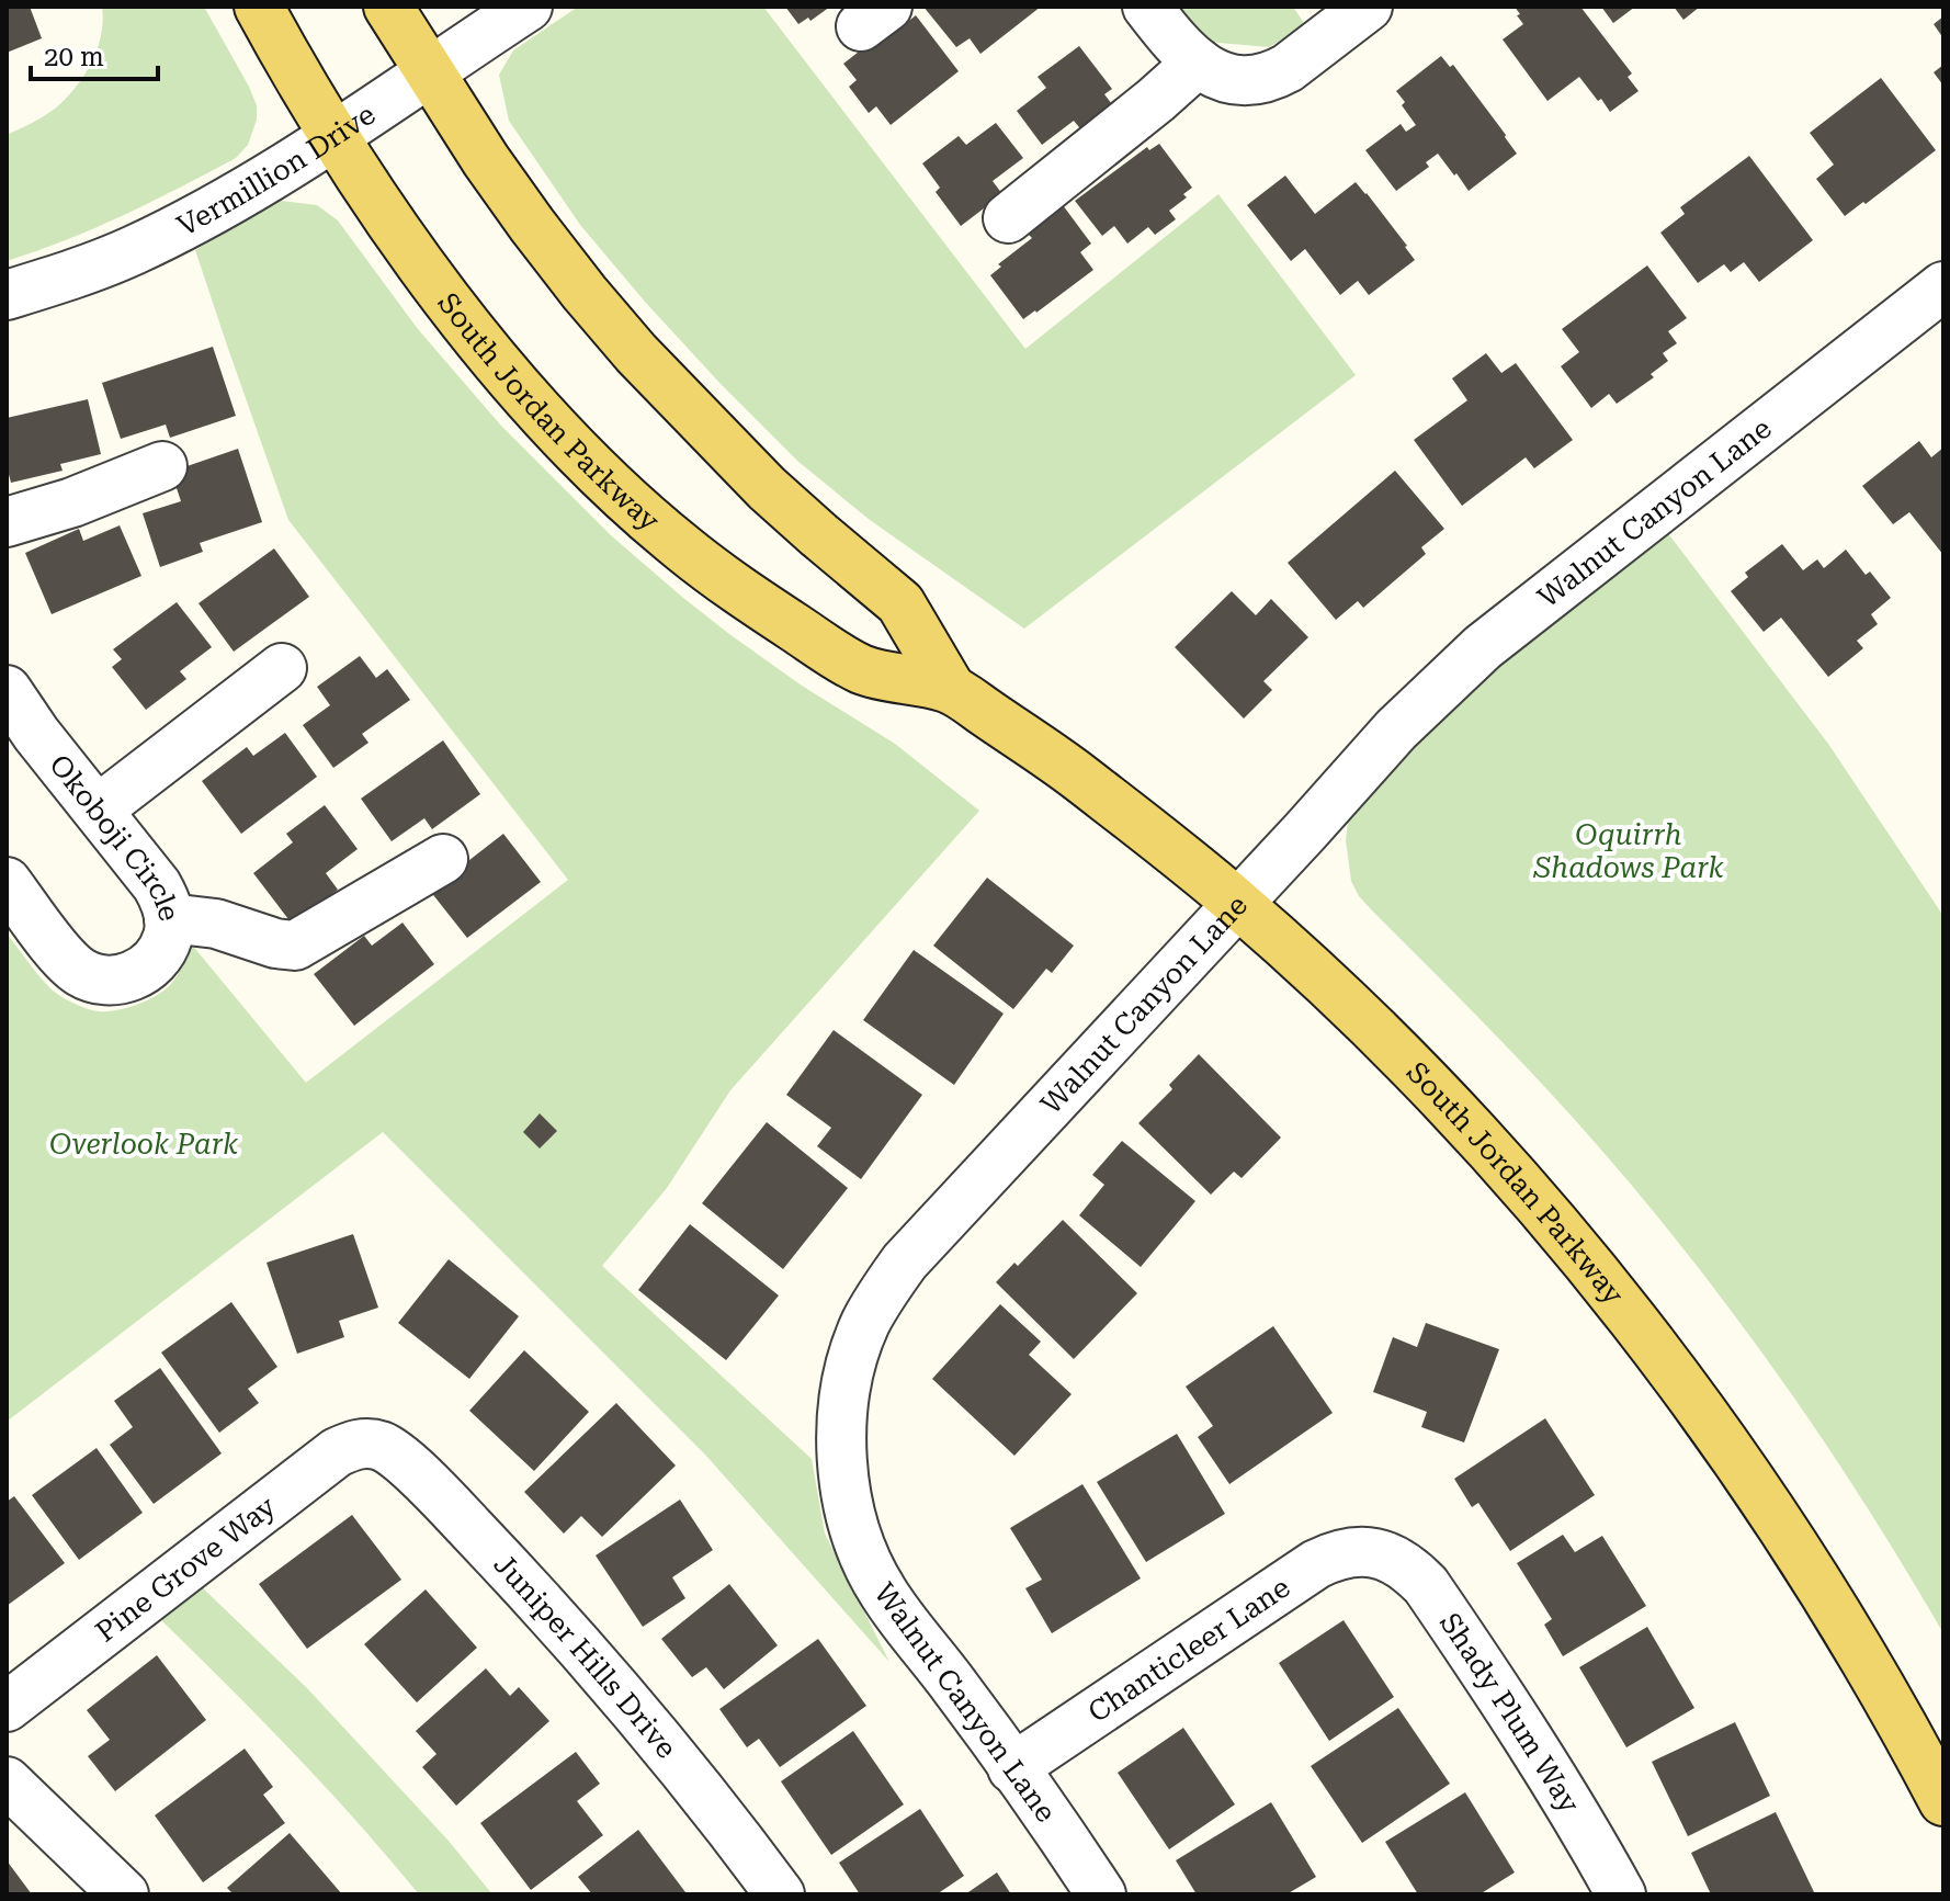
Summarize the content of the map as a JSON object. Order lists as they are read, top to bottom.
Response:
{
  "streets": {
    "main road": ["South Jordan Parkway"],
    "street": [
      "Vermillion Drive",
      "Walnut Canyon Lane",
      "Okoboji Circle",
      "Pine Grove Way",
      "Chanticleer Lane",
      "Juniper Hills Drive",
      "Shady Plum Way"
    ]
  },
  "crossings": [
    ["Vermillion Drive", "South Jordan Parkway"],
    ["South Jordan Parkway", "Walnut Canyon Lane"],
    ["Walnut Canyon Lane", "Chanticleer Lane"],
    ["Pine Grove Way", "Juniper Hills Drive"],
    ["Chanticleer Lane", "Shady Plum Way"]
  ],
  "parks": ["Oquirrh Shadows Park", "Overlook Park"],
  "scale_bar": "20 m"
}
